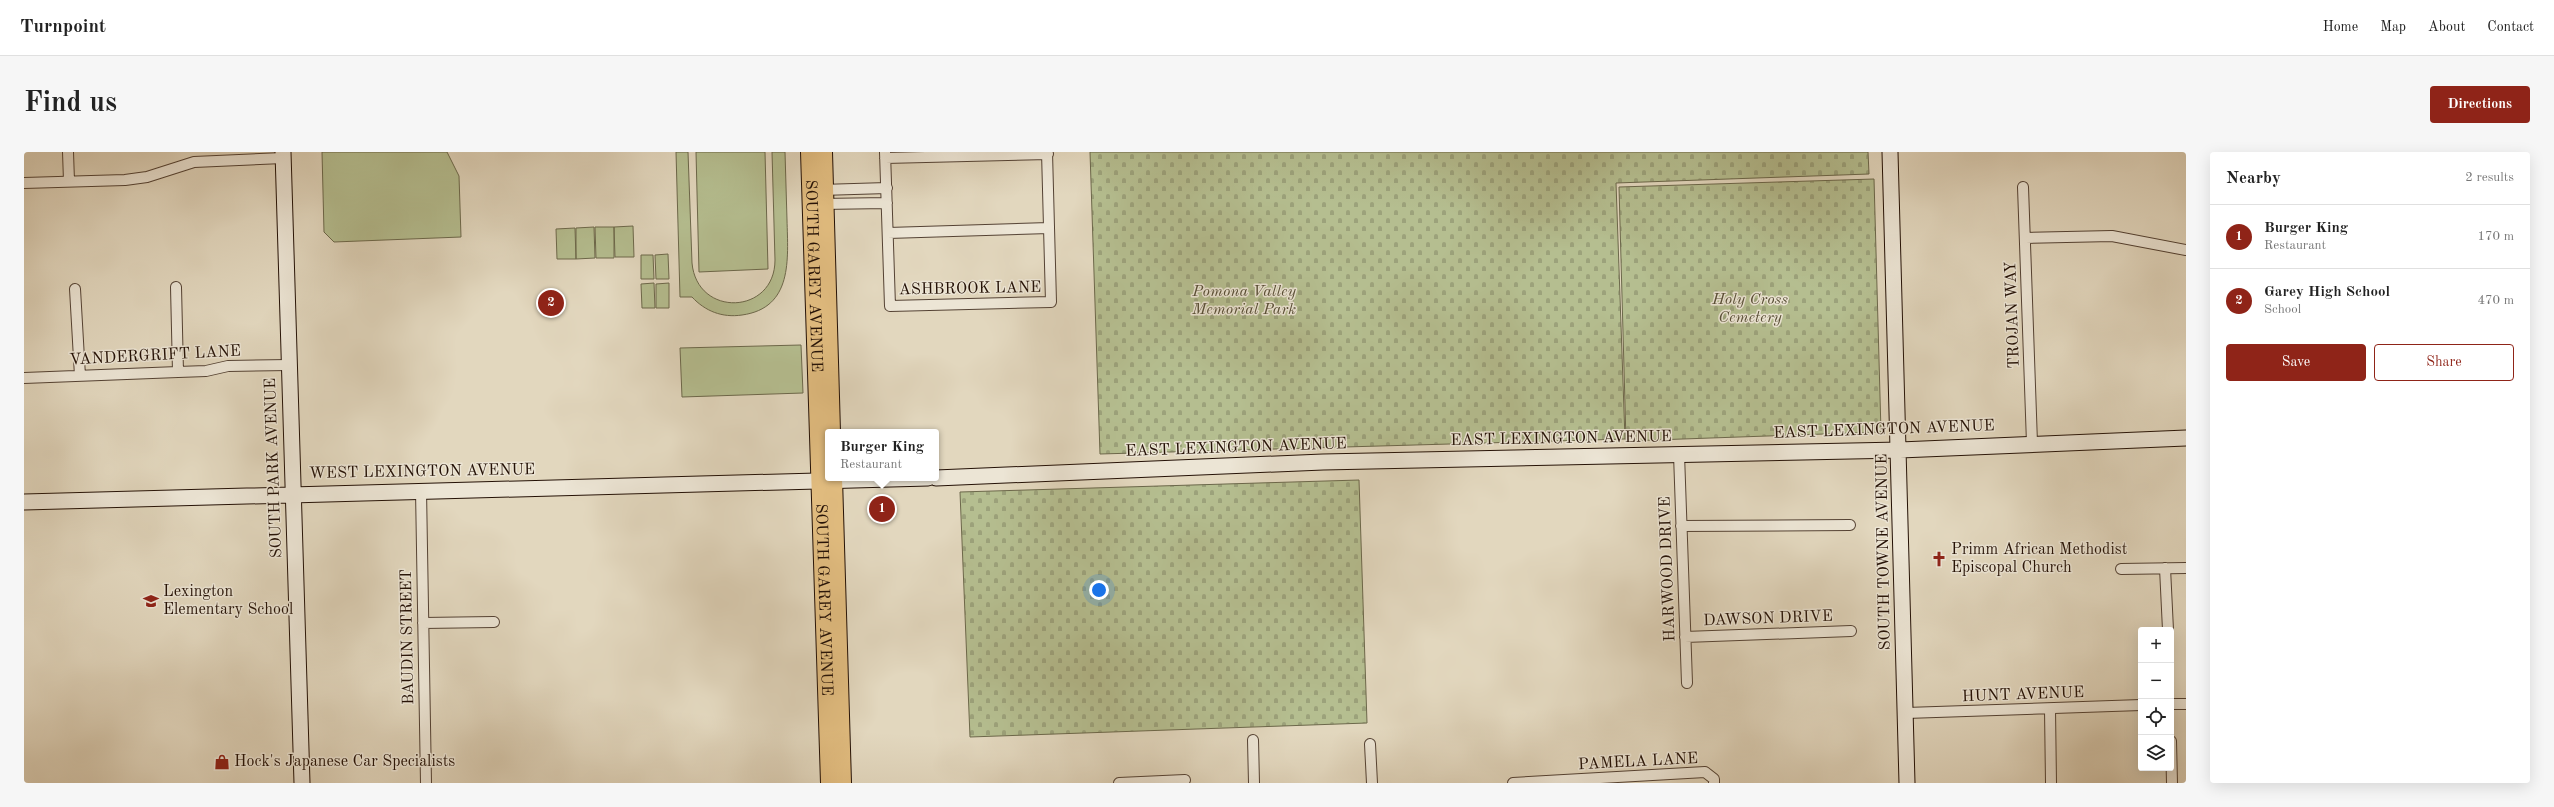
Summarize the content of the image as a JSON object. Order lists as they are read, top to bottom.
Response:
{
  "streets": {
    "main road": ["SOUTH GAREY AVENUE"],
    "street": [
      "ASHBROOK LANE",
      "TROJAN WAY",
      "VANDERGRIFT LANE",
      "EAST LEXINGTON AVENUE",
      "SOUTH PARK AVENUE",
      "WEST LEXINGTON AVENUE",
      "SOUTH TOWNE AVENUE",
      "HARWOOD DRIVE",
      "DAWSON DRIVE",
      "BAUDIN STREET",
      "HUNT AVENUE",
      "PAMELA LANE"
    ]
  },
  "crossings": [
    ["SOUTH GAREY AVENUE", "WEST LEXINGTON AVENUE"],
    ["TROJAN WAY", "EAST LEXINGTON AVENUE"],
    ["VANDERGRIFT LANE", "SOUTH PARK AVENUE"],
    ["EAST LEXINGTON AVENUE", "SOUTH TOWNE AVENUE"],
    ["EAST LEXINGTON AVENUE", "HARWOOD DRIVE"],
    ["SOUTH PARK AVENUE", "WEST LEXINGTON AVENUE"],
    ["WEST LEXINGTON AVENUE", "BAUDIN STREET"],
    ["SOUTH TOWNE AVENUE", "HUNT AVENUE"],
    ["HARWOOD DRIVE", "DAWSON DRIVE"]
  ],
  "parks": ["Pomona Valley Memorial Park", "Holy Cross Cemetery"],
  "places": {
    "church": ["Primm African Methodist Episcopal Church"],
    "school or university": ["Lexington Elementary School"],
    "shop": ["Hock's Japanese Car Specialists"]
  },
  "page": {
    "header": "Turnpoint",
    "nav": [
      "Home",
      "Map",
      "About",
      "Contact"
    ],
    "buttons": [
      "Directions",
      ["Save", "Share"]
    ],
    "title": "Find us",
    "heading": ["Nearby", "2 results"],
    "list": [
      {
        "mark": "1",
        "name": "Burger King",
        "note": "Restaurant",
        "value": "170 m"
      },
      {
        "mark": "2",
        "name": "Garey High School",
        "note": "School",
        "value": "470 m"
      }
    ],
    "pins": ["2", "1"],
    "popup": ["Burger King", "Restaurant"],
    "map_buttons": ["+", "−"]
  }
}
